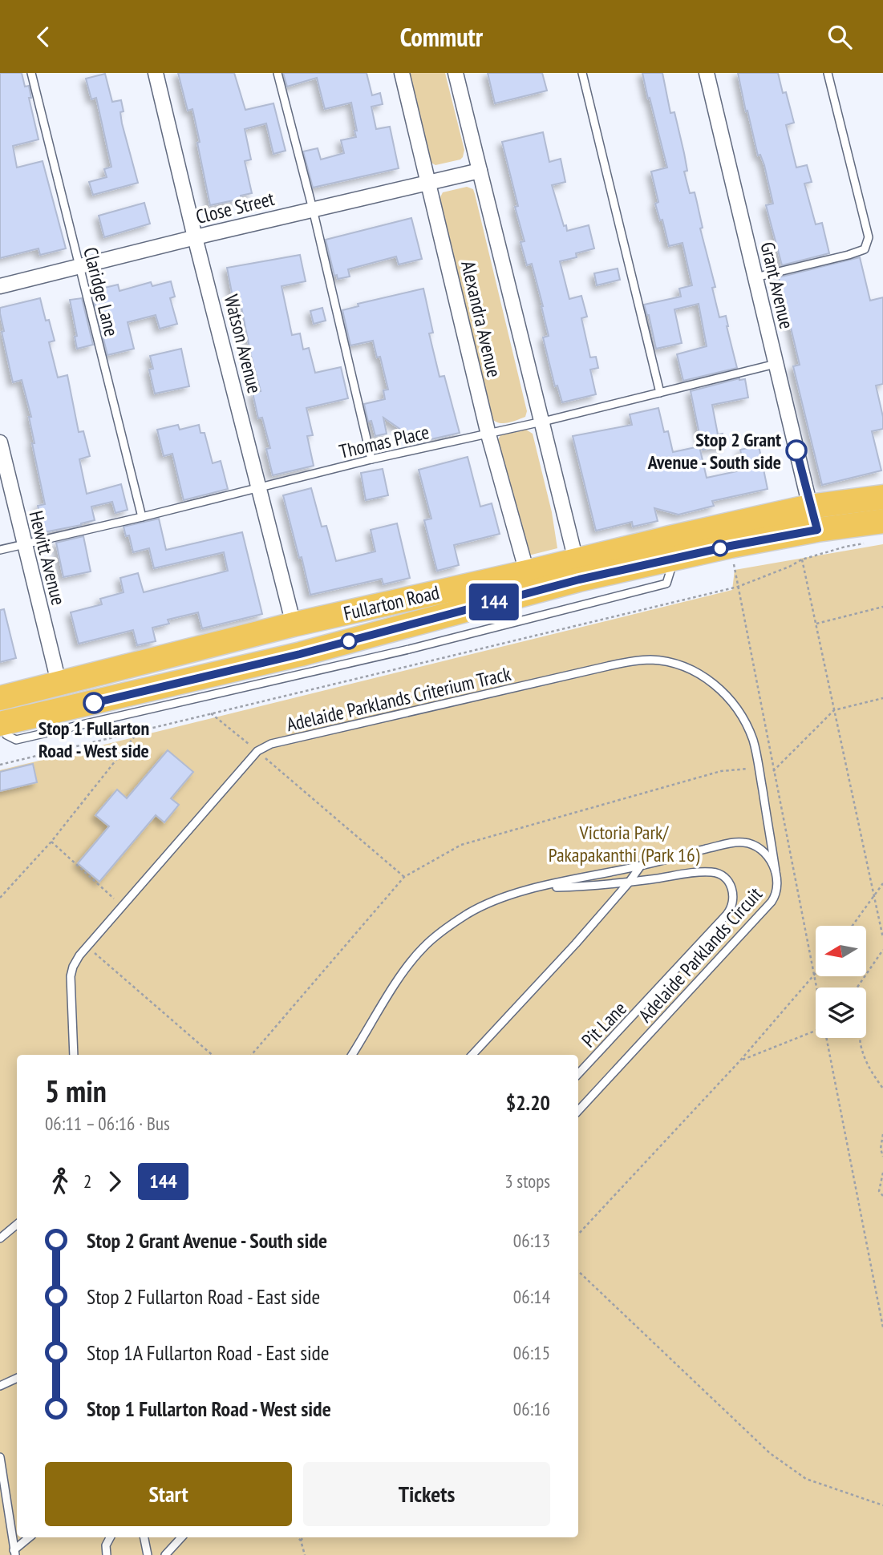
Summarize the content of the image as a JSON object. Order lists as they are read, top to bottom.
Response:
{
  "streets": {
    "highway": ["Fullarton Road"],
    "street": [
      "Close Street",
      "Grant Avenue",
      "Alexandra Avenue",
      "Watson Avenue",
      "Hewitt Avenue"
    ],
    "lane": [
      "Claridge Lane",
      "Thomas Place",
      "Adelaide Parklands Criterium Track",
      "Adelaide Parklands Circuit",
      "Pit Lane"
    ]
  },
  "crossings": [
    ["Close Street", "Claridge Lane"],
    ["Close Street", "Alexandra Avenue"],
    ["Close Street", "Watson Avenue"],
    ["Grant Avenue", "Thomas Place"],
    ["Grant Avenue", "Fullarton Road"],
    ["Claridge Lane", "Thomas Place"],
    ["Alexandra Avenue", "Thomas Place"],
    ["Alexandra Avenue", "Fullarton Road"],
    ["Watson Avenue", "Thomas Place"],
    ["Watson Avenue", "Fullarton Road"],
    ["Thomas Place", "Hewitt Avenue"],
    ["Hewitt Avenue", "Fullarton Road"],
    ["Adelaide Parklands Criterium Track", "Adelaide Parklands Circuit"],
    ["Adelaide Parklands Circuit", "Pit Lane"]
  ],
  "parks": ["Victoria Park/ Pakapakanthi (Park 16)"],
  "places": ["Stop 2 Grant Avenue - South side", "Stop 1 Fullarton Road - West side"],
  "lines": ["bus line 144"],
  "north": "left",
  "page": {
    "header": "Commutr",
    "on_map": "144",
    "heading": ["5 min", "06:11 – 06:16 · Bus", "$2.20"],
    "legs": ["2", "144", "3 stops"],
    "list": [
      {
        "name": "Stop 2 Grant Avenue - South side",
        "value": "06:13"
      },
      {
        "name": "Stop 2 Fullarton Road - East side",
        "value": "06:14"
      },
      {
        "name": "Stop 1A Fullarton Road - East side",
        "value": "06:15"
      },
      {
        "name": "Stop 1 Fullarton Road - West side",
        "value": "06:16"
      }
    ],
    "buttons": ["Start", "Tickets"]
  }
}
